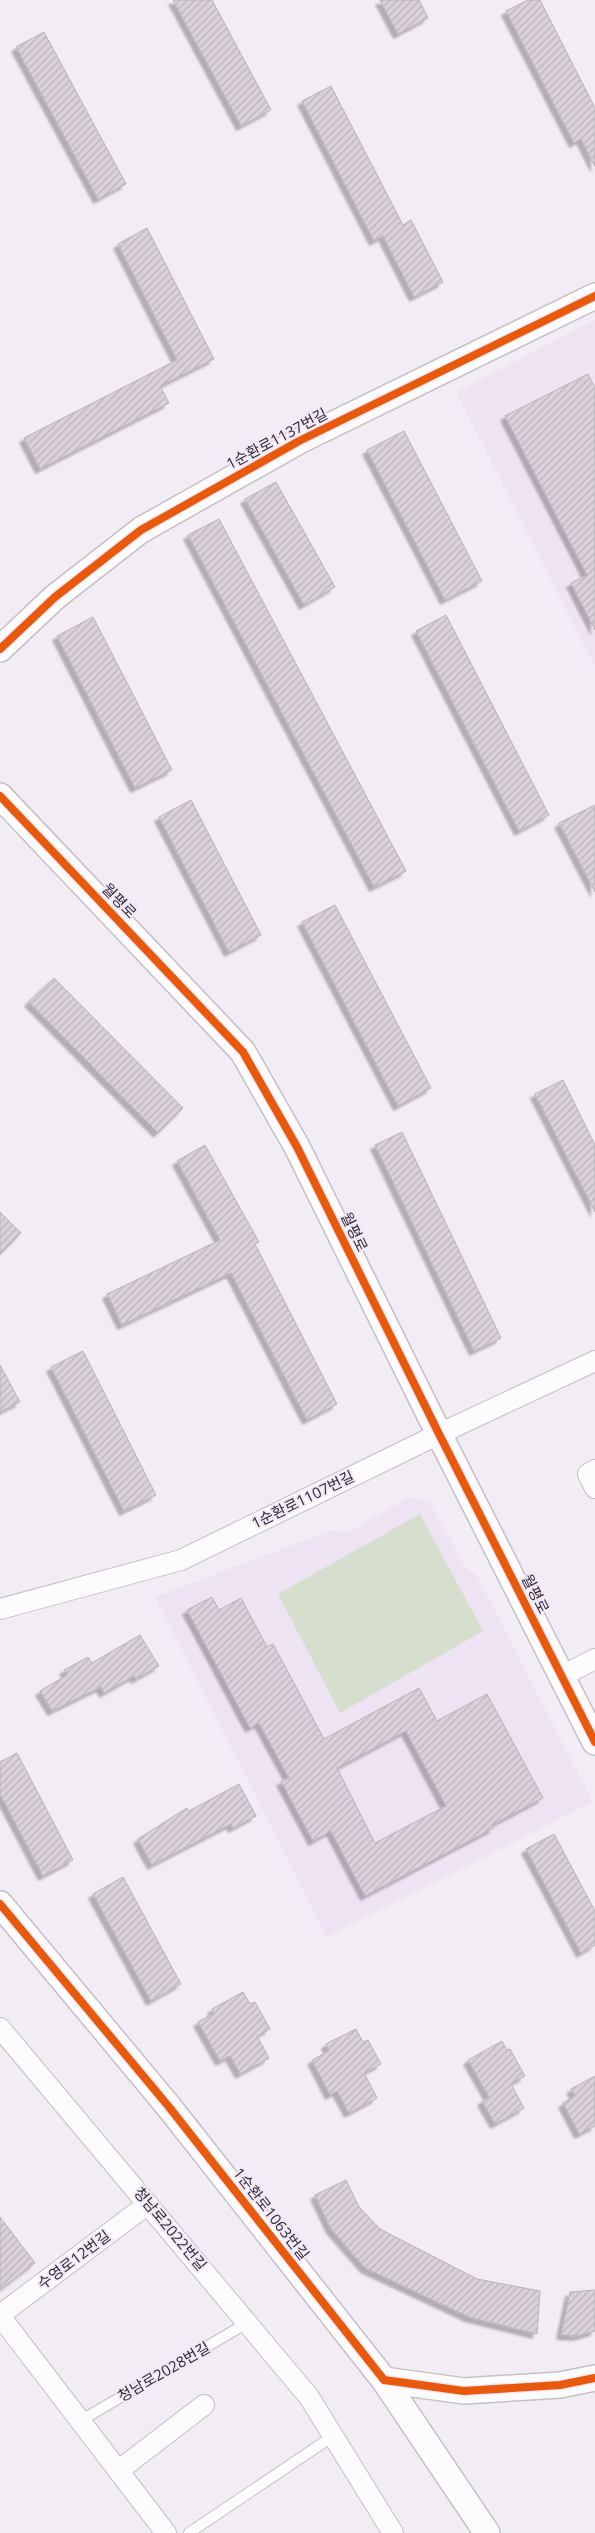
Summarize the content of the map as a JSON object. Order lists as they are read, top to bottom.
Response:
{
  "streets": {
    "street": [
      "1순환로1137번길",
      "월평로",
      "1순환로1107번길",
      "1순환로1063번길",
      "청남로2022번길",
      "수영로12번길"
    ],
    "lane": ["청남로2028번길"]
  },
  "crossings": [
    ["월평로", "1순환로1107번길"],
    ["청남로2022번길", "수영로12번길"],
    ["청남로2022번길", "청남로2028번길"]
  ]
}
